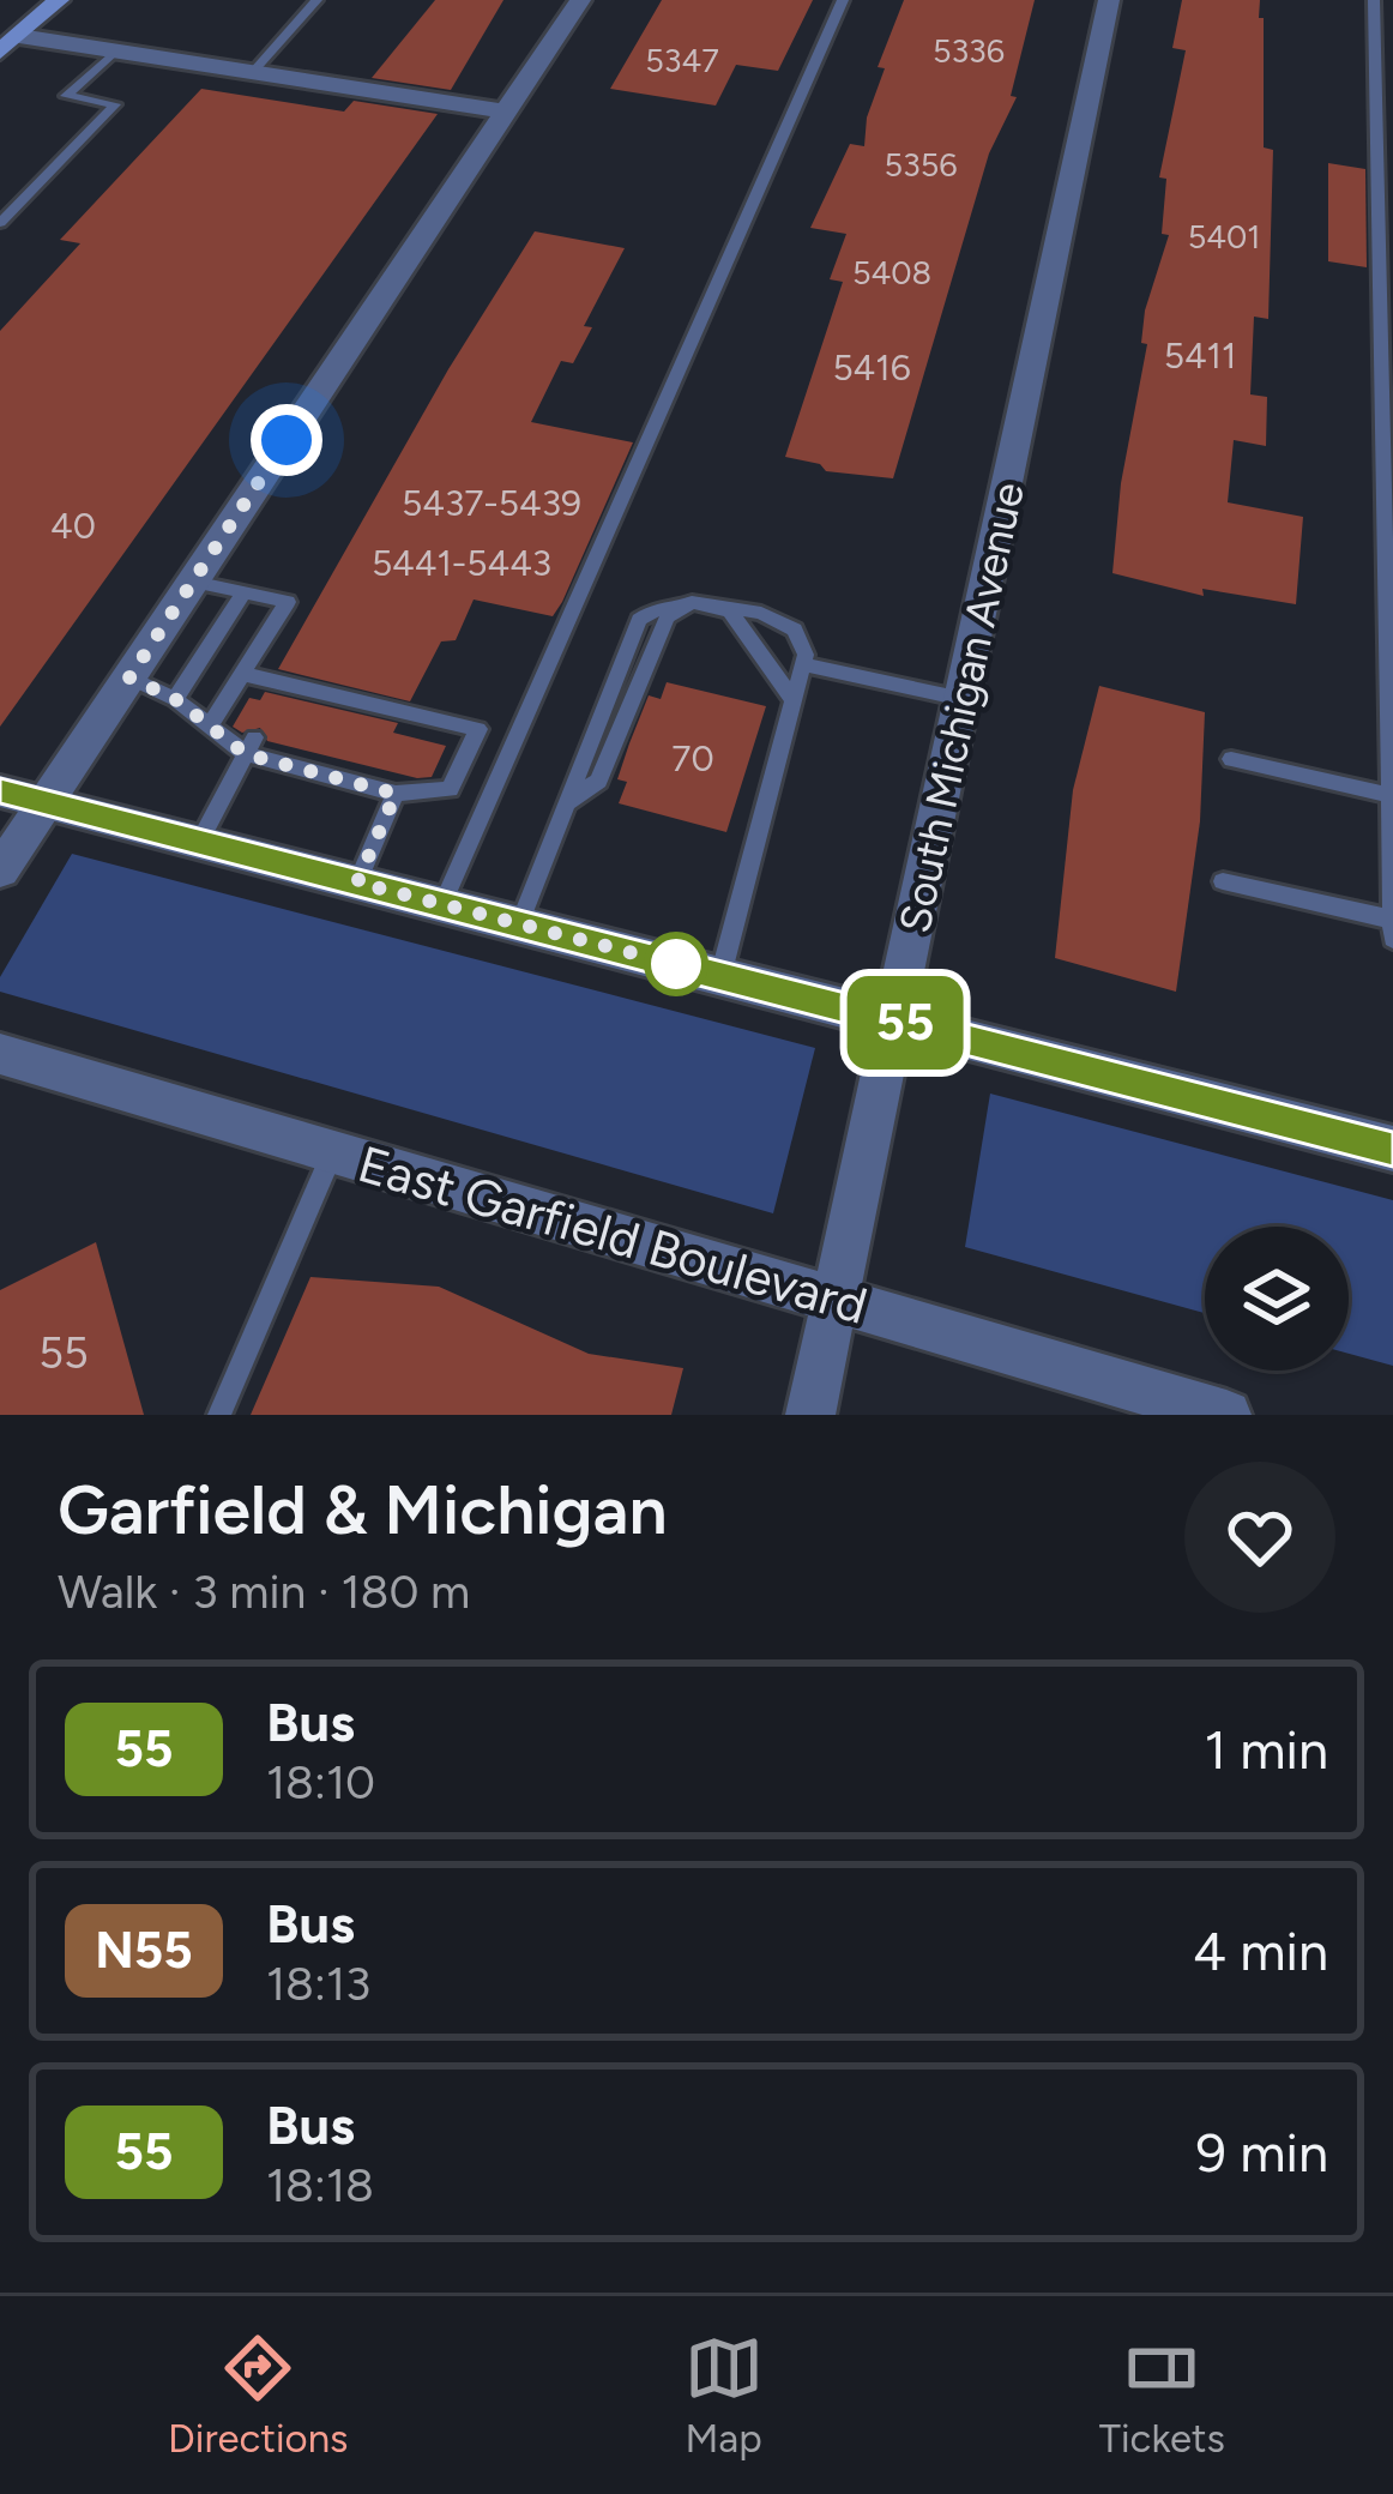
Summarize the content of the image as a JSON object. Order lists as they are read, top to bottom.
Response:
{
  "streets": {
    "street": ["South Michigan Avenue", "East Garfield Boulevard"]
  },
  "crossings": [
    ["South Michigan Avenue", "East Garfield Boulevard"]
  ],
  "lines": ["bus line 55"],
  "house_numbers": [
    "5336",
    "5347",
    "5356",
    "5401",
    "5408",
    "5411",
    "5416",
    "5437-5439",
    "40",
    "5441-5443",
    "70",
    "55"
  ],
  "page": {
    "on_map": "55",
    "heading": ["Garfield & Michigan", "Walk · 3 min · 180 m"],
    "list": [
      {
        "mark": "55",
        "name": "Bus",
        "note": "18:10",
        "value": "1 min"
      },
      {
        "mark": "N55",
        "name": "Bus",
        "note": "18:13",
        "value": "4 min"
      },
      {
        "mark": "55",
        "name": "Bus",
        "note": "18:18",
        "value": "9 min"
      }
    ],
    "tabs": ["Directions", "Map", "Tickets"]
  }
}
